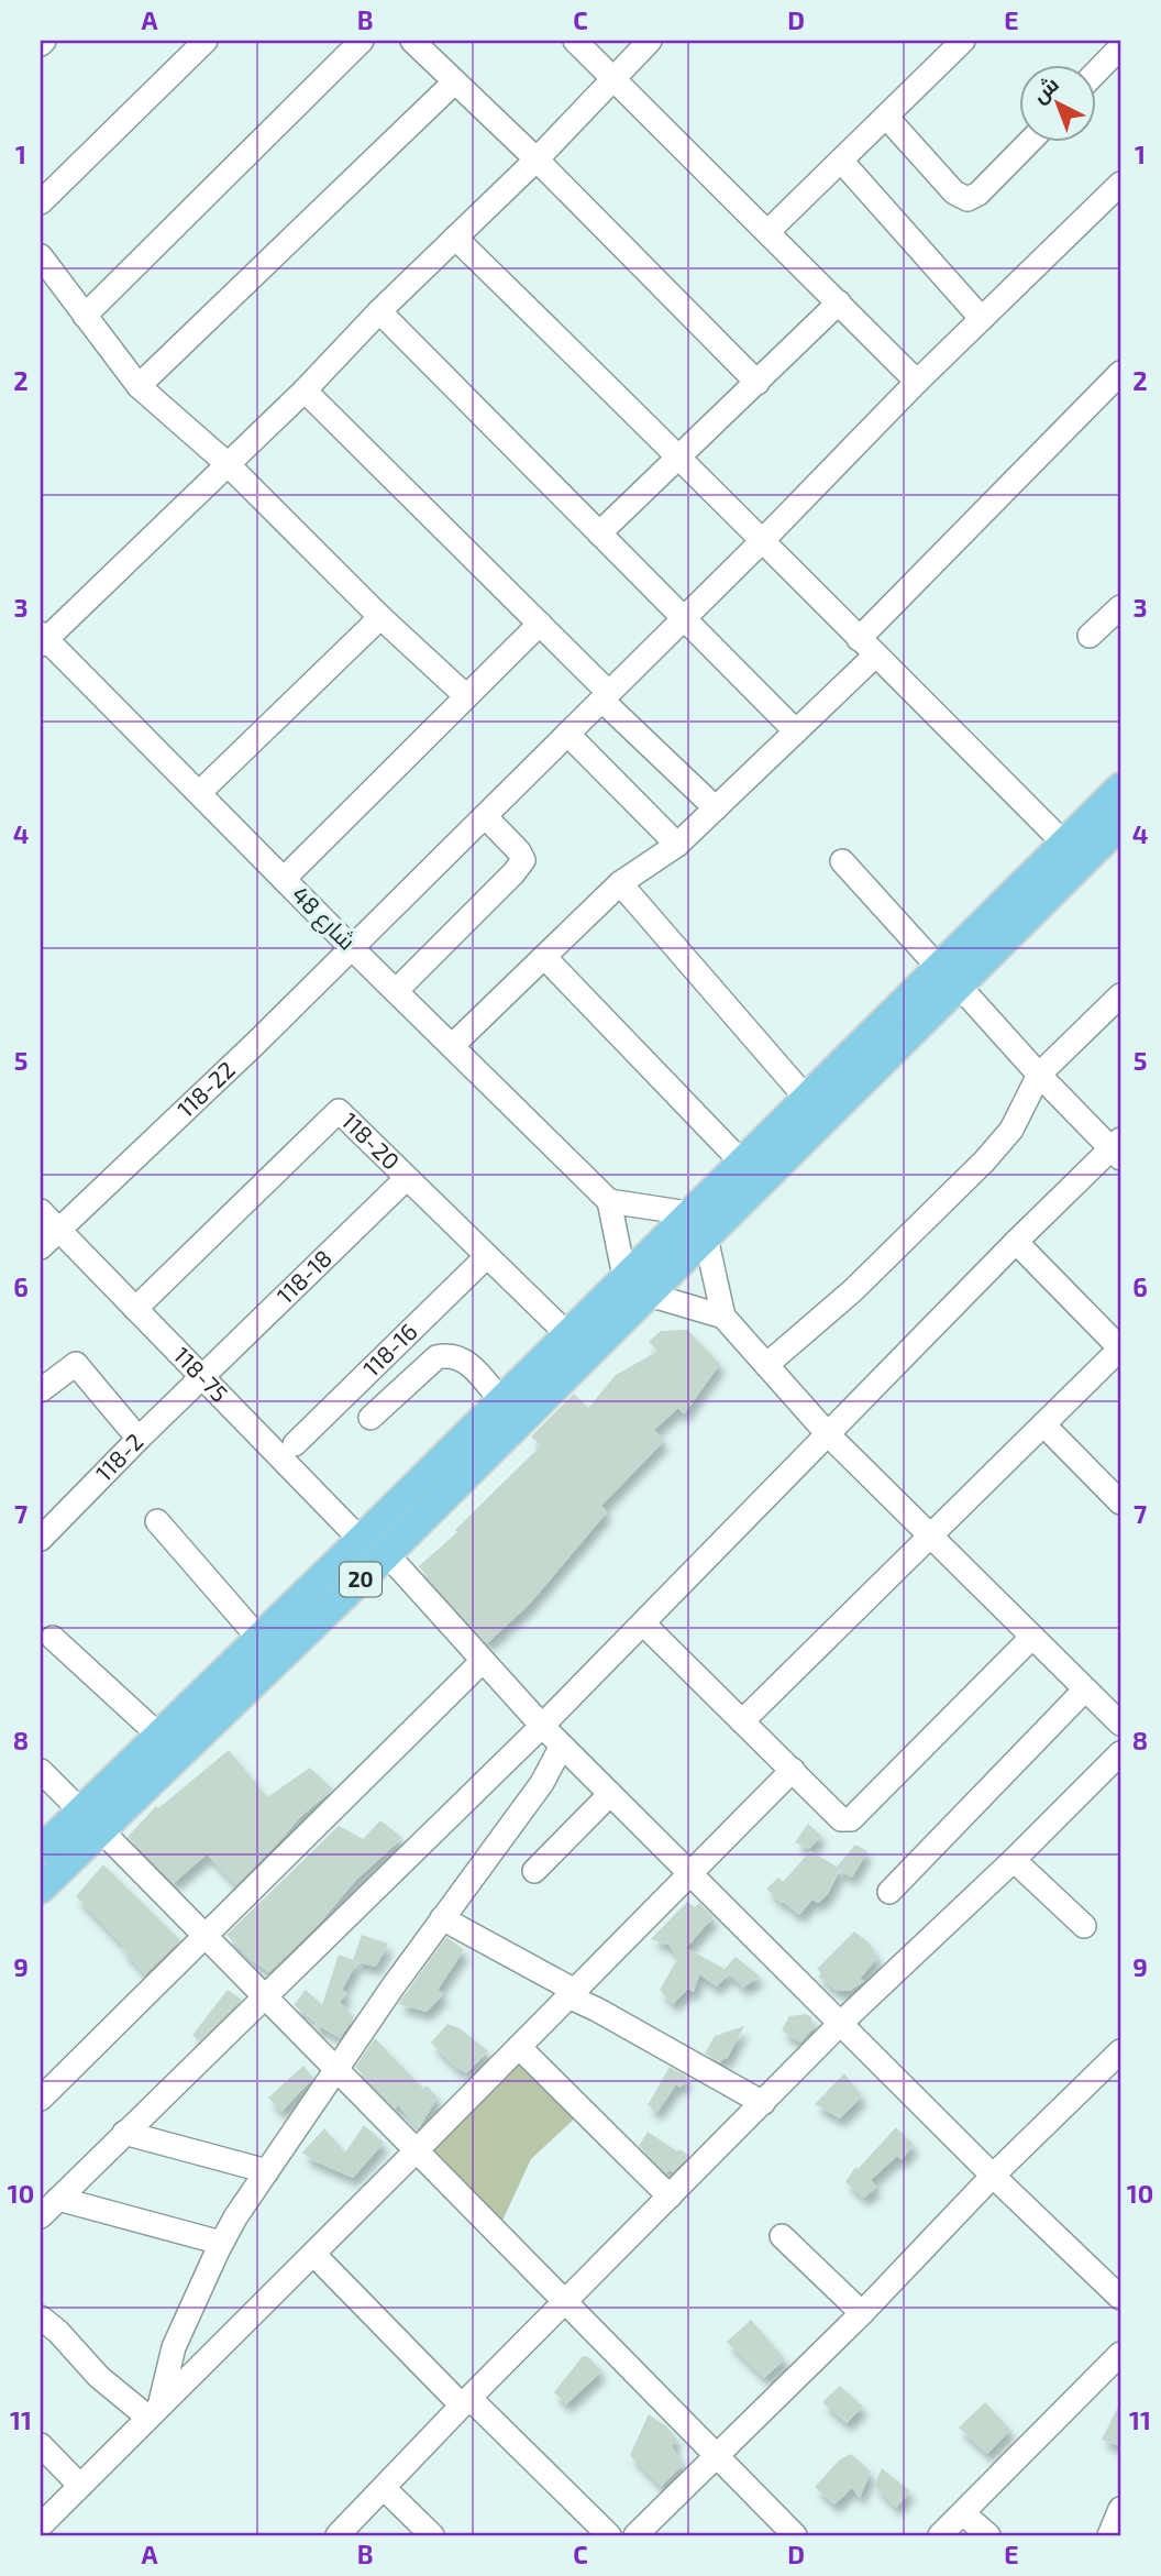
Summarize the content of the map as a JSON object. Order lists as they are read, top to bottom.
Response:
{
  "streets": {
    "main road": ["20"],
    "street": [
      "شارع 48",
      "118-22",
      "118-20",
      "118-18",
      "118-16",
      "118-75",
      "118-2"
    ]
  },
  "crossings": [
    ["شارع 48", "118-22"],
    ["118-22", "118-75"],
    ["118-20", "118-18"],
    ["118-20", "118-16"],
    ["118-20", "118-75"],
    ["118-20", "20"],
    ["118-18", "118-75"],
    ["118-18", "118-2"],
    ["118-75", "118-2"],
    ["118-75", "20"]
  ],
  "north": "top left",
  "grid": {
    "columns": [
      "A",
      "B",
      "C",
      "D",
      "E"
    ],
    "rows": [
      "1",
      "2",
      "3",
      "4",
      "5",
      "6",
      "7",
      "8",
      "9",
      "10",
      "11"
    ]
  }
}
